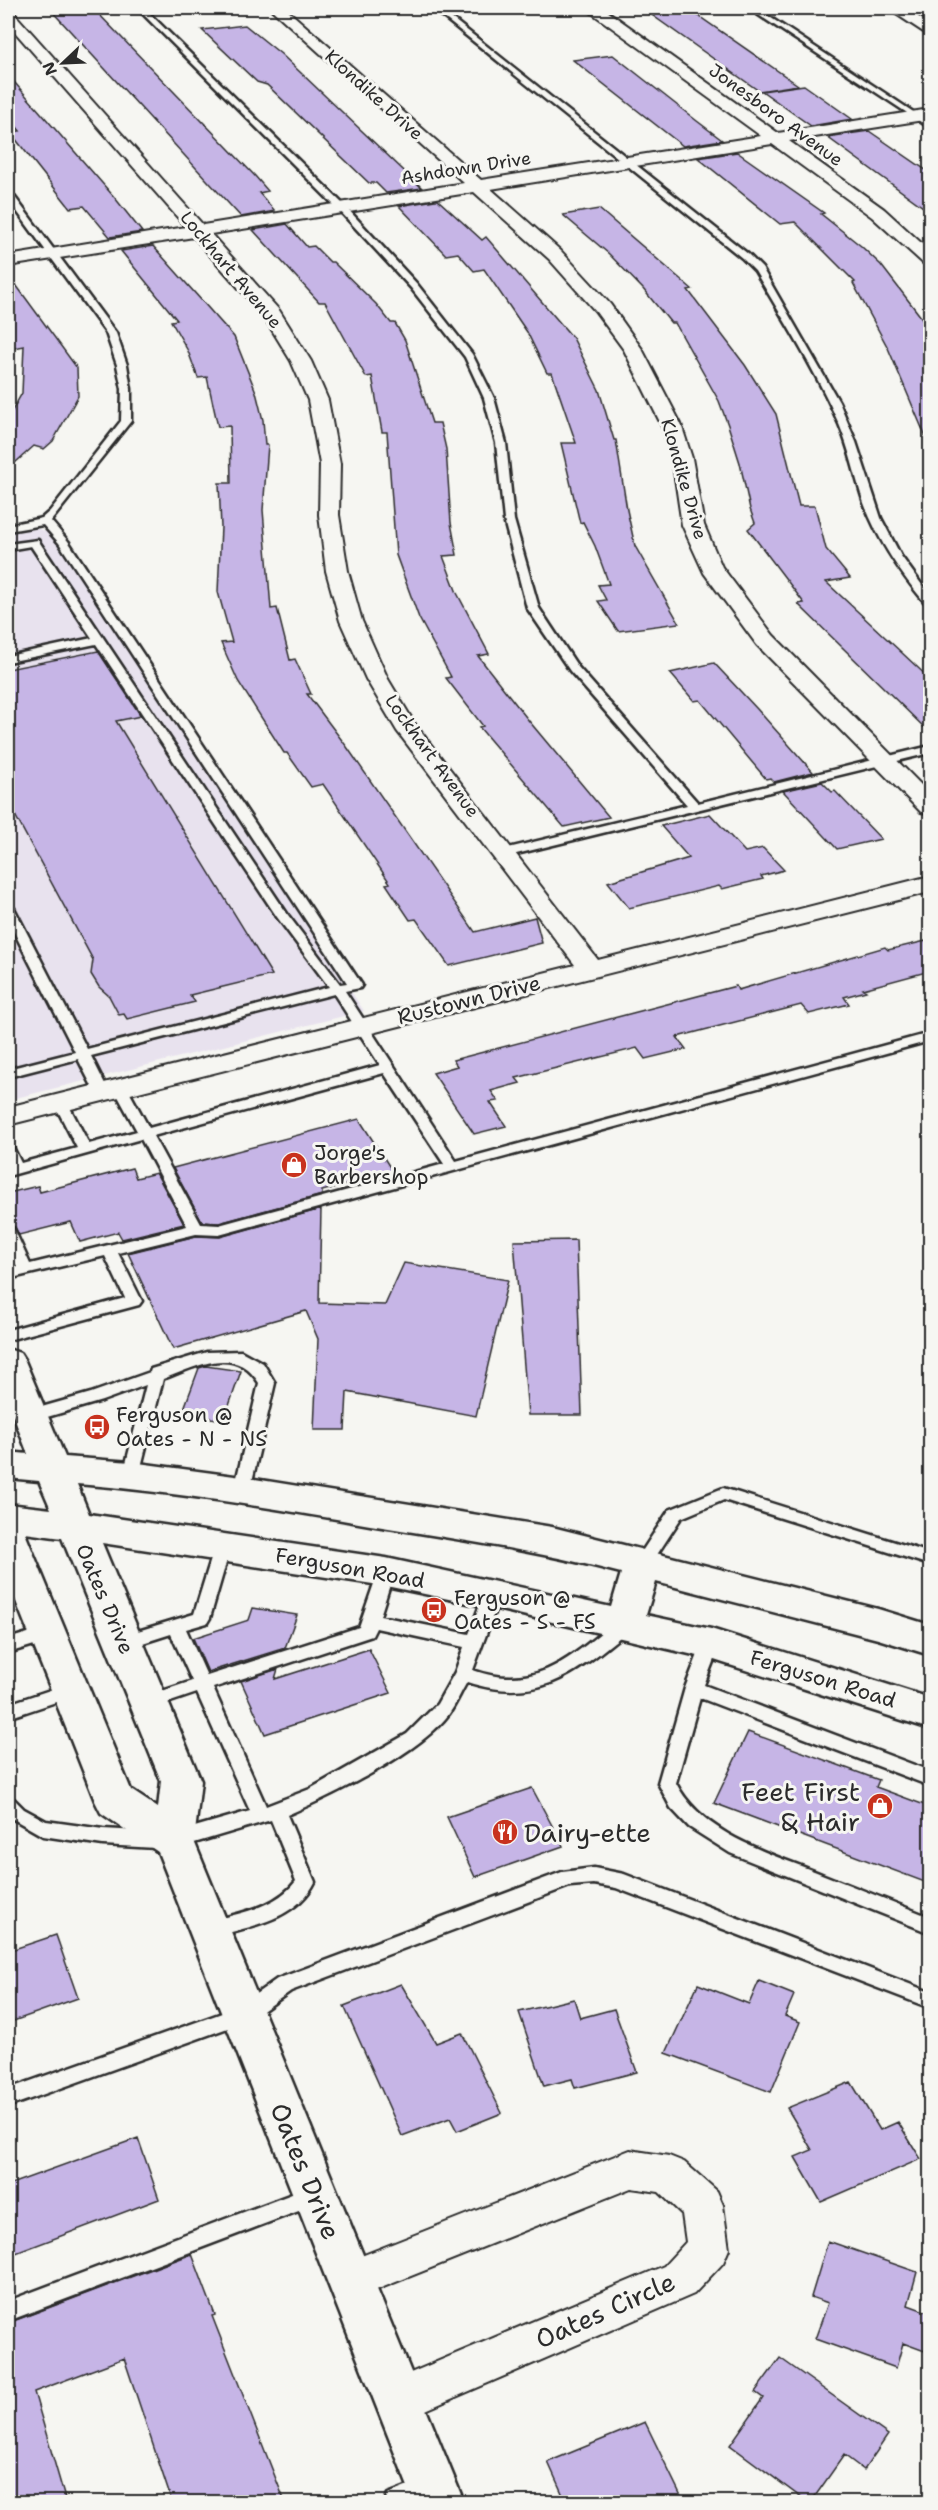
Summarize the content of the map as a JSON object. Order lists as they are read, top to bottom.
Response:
{
  "streets": {
    "main road": ["Ferguson Road", "Oates Drive"],
    "street": [
      "Klondike Drive",
      "Jonesboro Avenue",
      "Ashdown Drive",
      "Lockhart Avenue",
      "Rustown Drive",
      "Oates Circle"
    ]
  },
  "crossings": [
    ["Klondike Drive", "Ashdown Drive"],
    ["Jonesboro Avenue", "Ashdown Drive"],
    ["Ashdown Drive", "Lockhart Avenue"],
    ["Lockhart Avenue", "Rustown Drive"],
    ["Ferguson Road", "Oates Drive"],
    ["Oates Drive", "Oates Circle"]
  ],
  "places": {
    "shop": ["Jorge's Barbershop", "Feet First & Hair"],
    "bus stop": ["Ferguson @ Oates - N - NS", "Ferguson @ Oates - S - FS"],
    "restaurant": ["Dairy-ette"]
  },
  "north": "bottom left"
}
